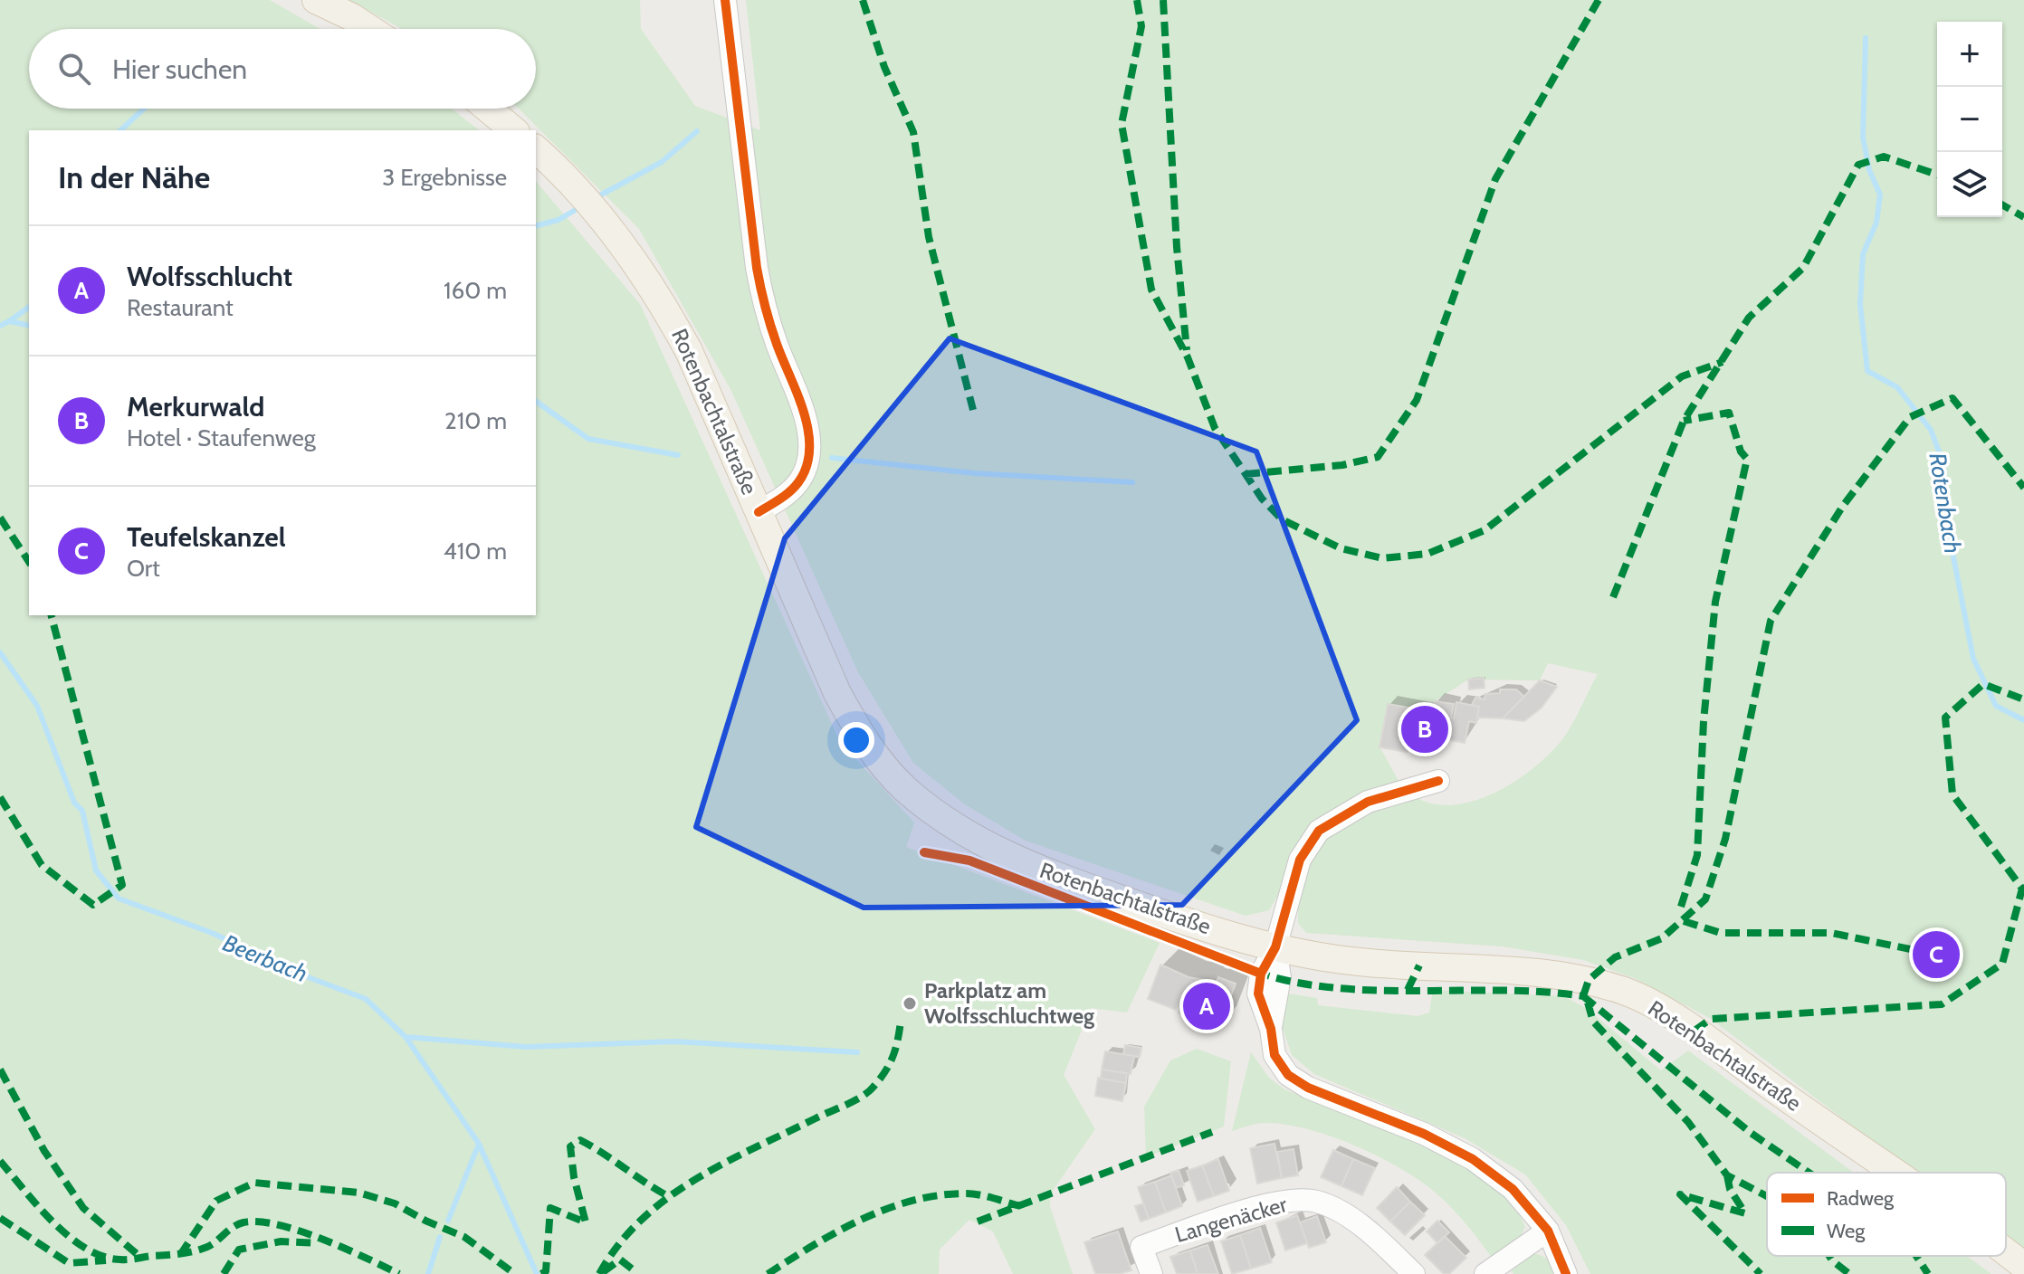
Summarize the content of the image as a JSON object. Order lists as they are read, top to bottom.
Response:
{
  "streets": {
    "main road": ["Rotenbachtalstraße"],
    "street": ["Langenäcker"]
  },
  "water": ["Rotenbach", "Beerbach"],
  "places": ["Parkplatz am Wolfsschluchtweg"],
  "legend": ["Radweg", "Weg"],
  "page": {
    "map_buttons": ["+", "−"],
    "search": "Hier suchen",
    "heading": ["In der Nähe", "3 Ergebnisse"],
    "list": [
      {
        "mark": "A",
        "name": "Wolfsschlucht",
        "note": "Restaurant",
        "value": "160 m"
      },
      {
        "mark": "B",
        "name": "Merkurwald",
        "note": "Hotel · Staufenweg",
        "value": "210 m"
      },
      {
        "mark": "C",
        "name": "Teufelskanzel",
        "note": "Ort",
        "value": "410 m"
      }
    ],
    "pins": ["B", "C", "A"]
  }
}
